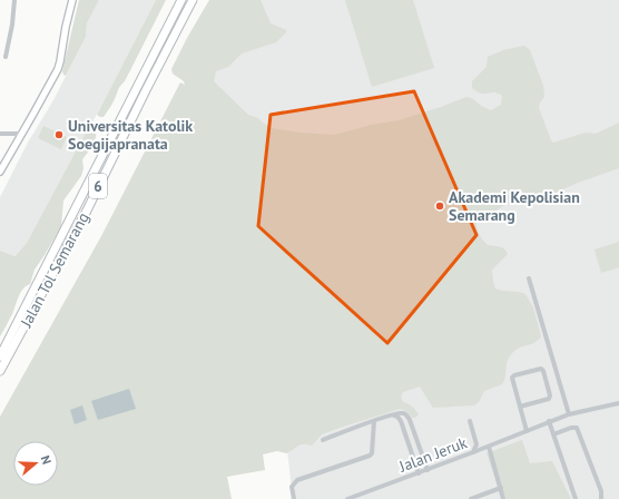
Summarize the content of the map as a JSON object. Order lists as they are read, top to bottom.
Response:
{
  "streets": {
    "highway": ["6", "Jalan Tol Semarang"],
    "street": ["Jalan Jeruk"]
  },
  "places": ["Universitas Katolik Soegijapranata", "Akademi Kepolisian Semarang"],
  "north": "right"
}
